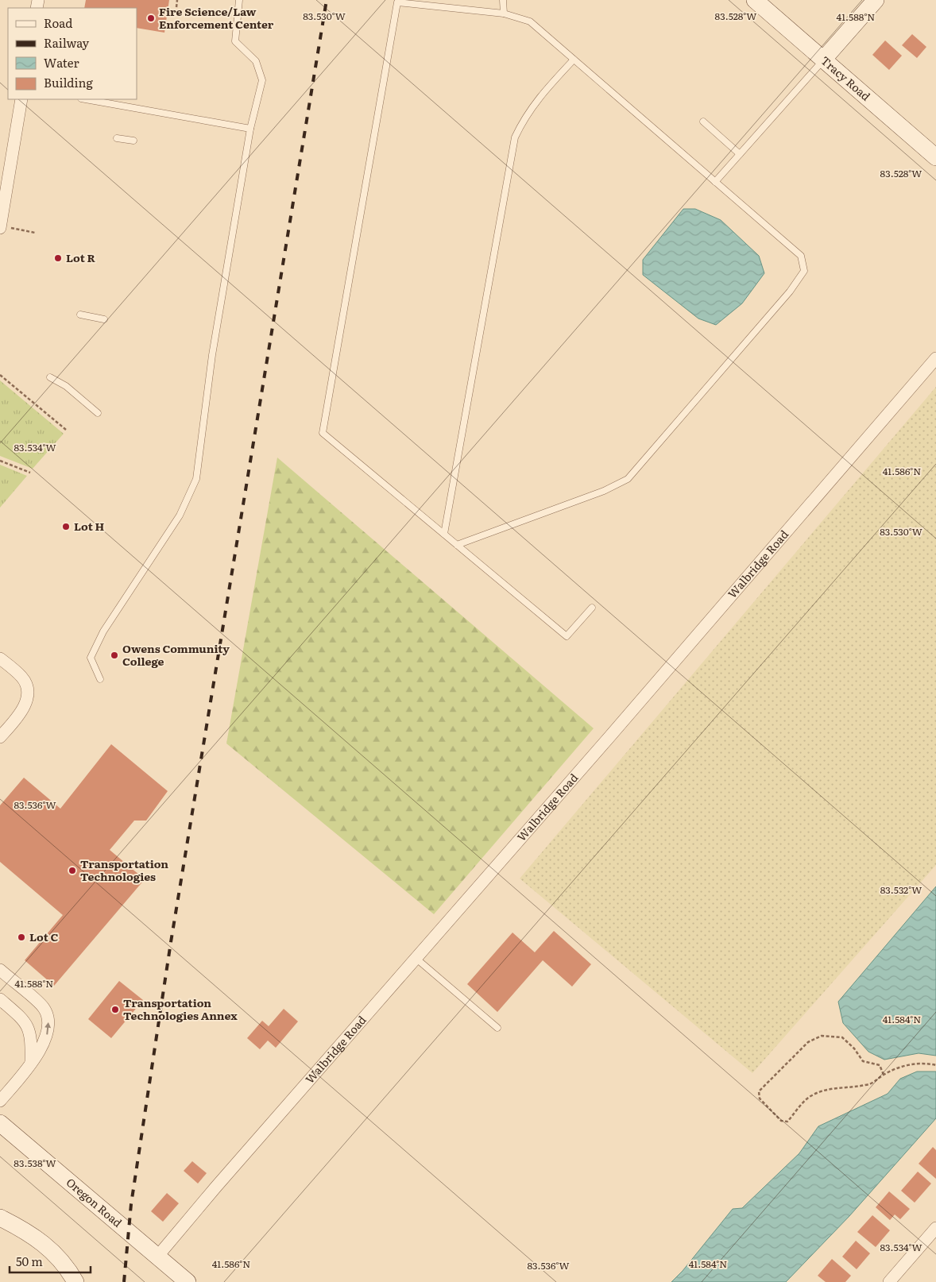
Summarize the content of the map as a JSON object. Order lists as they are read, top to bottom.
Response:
{
  "streets": {
    "street": ["Tracy Road", "Walbridge Road", "Oregon Road"]
  },
  "crossings": [
    ["Walbridge Road", "Oregon Road"]
  ],
  "places": [
    "Fire Science/Law Enforcement Center",
    "Lot R",
    "Lot H",
    "Owens Community College",
    "Transportation Technologies",
    "Lot C",
    "Transportation Technologies Annex"
  ],
  "legend": [
    "Road",
    "Railway",
    "Water",
    "Building"
  ],
  "scale_bar": "50 m",
  "coordinates": [
    "83.530°W",
    "83.528°W",
    "41.588°N",
    "83.534°W",
    "41.586°N",
    "83.536°W",
    "83.532°W",
    "41.584°N",
    "83.538°W"
  ]
}
